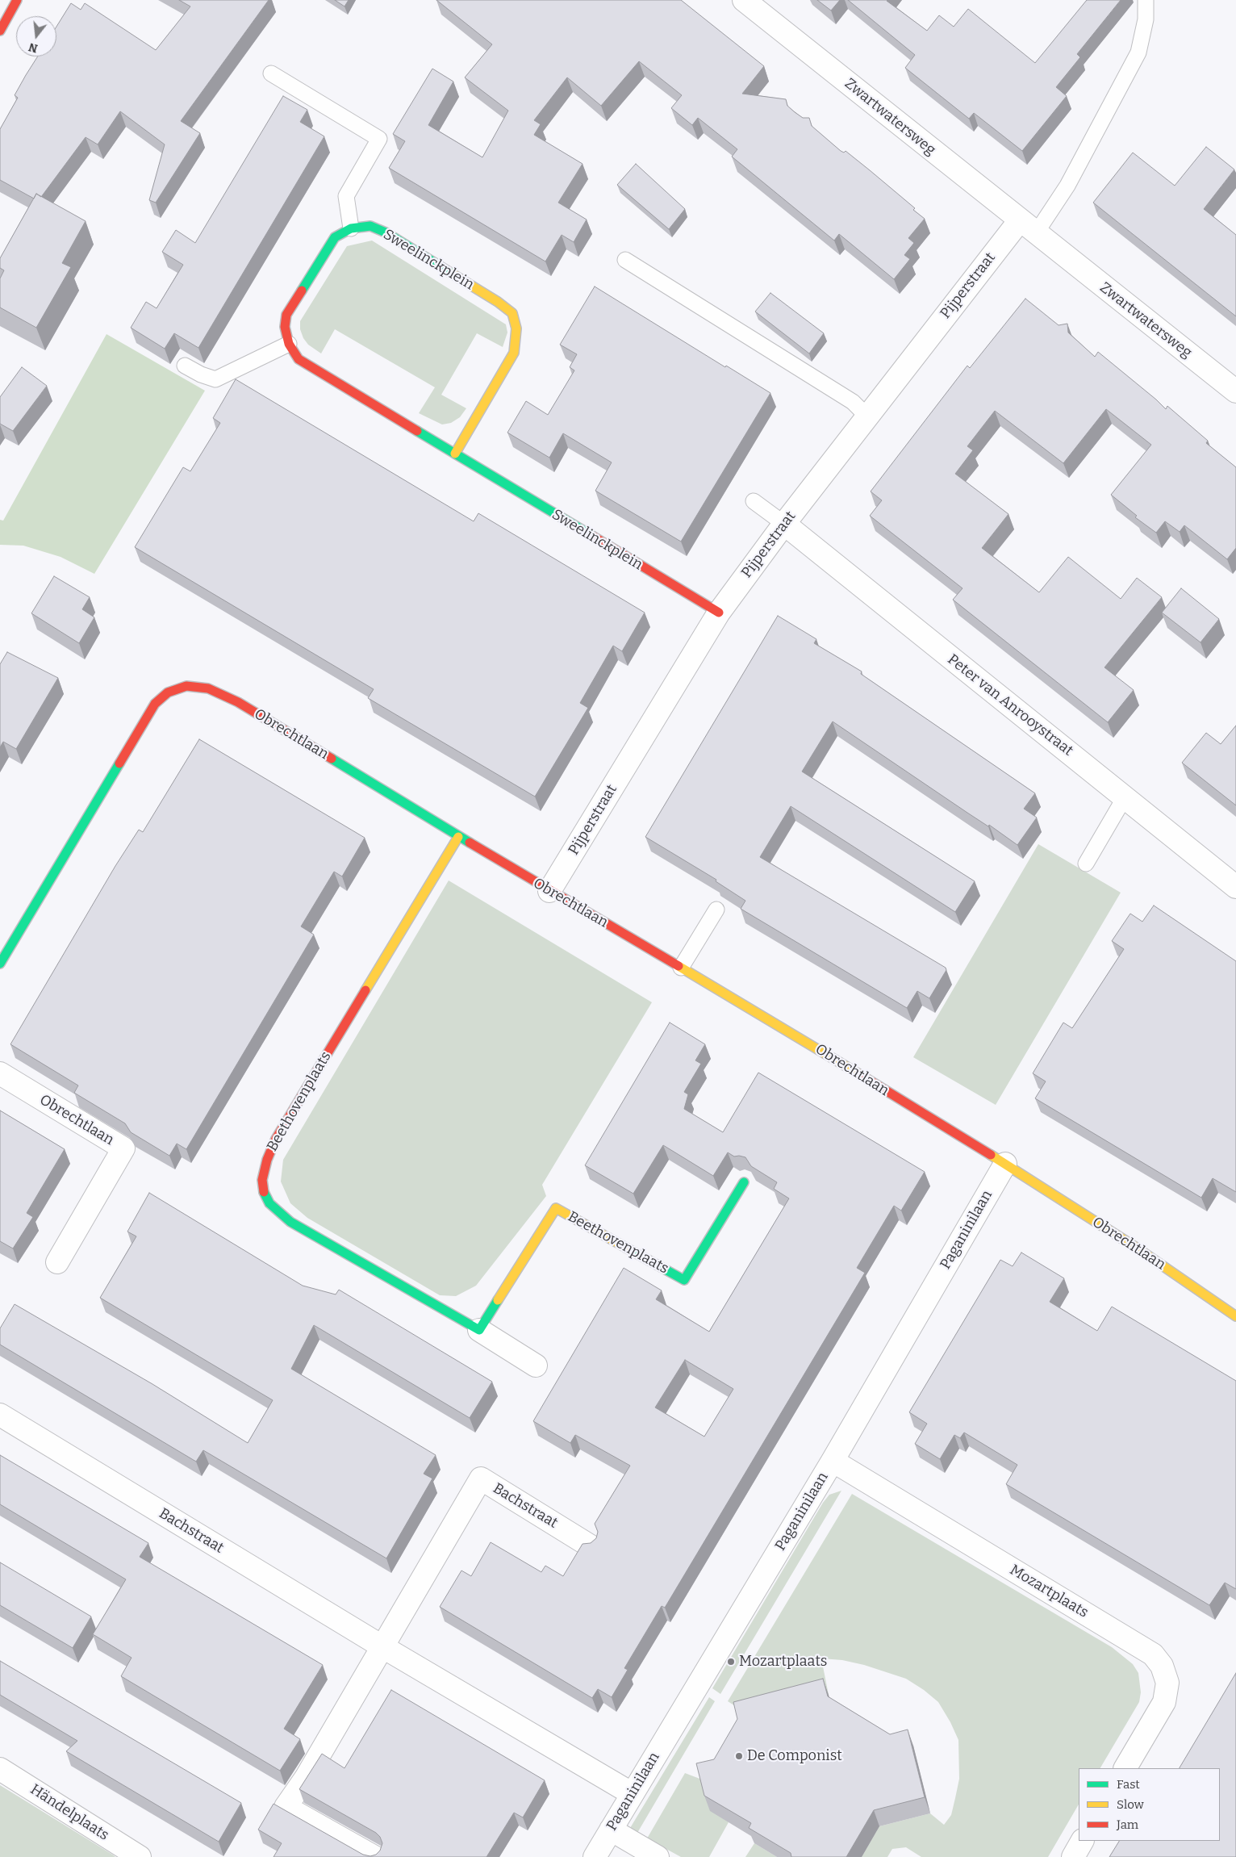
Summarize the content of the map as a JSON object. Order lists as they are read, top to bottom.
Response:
{
  "streets": {
    "street": [
      "Zwartwatersweg",
      "Sweelinckplein",
      "Pijperstraat",
      "Peter van Anrooystraat",
      "Obrechtlaan",
      "Beethovenplaats",
      "Paganinilaan",
      "Bachstraat",
      "Mozartplaats",
      "Händelplaats"
    ]
  },
  "crossings": [
    ["Zwartwatersweg", "Pijperstraat"],
    ["Sweelinckplein", "Pijperstraat"],
    ["Pijperstraat", "Peter van Anrooystraat"],
    ["Pijperstraat", "Obrechtlaan"],
    ["Obrechtlaan", "Beethovenplaats"],
    ["Obrechtlaan", "Paganinilaan"],
    ["Paganinilaan", "Bachstraat"],
    ["Paganinilaan", "Mozartplaats"]
  ],
  "places": ["Mozartplaats", "De Componist"],
  "legend": ["Fast", "Slow", "Jam"],
  "north": "bottom"
}
